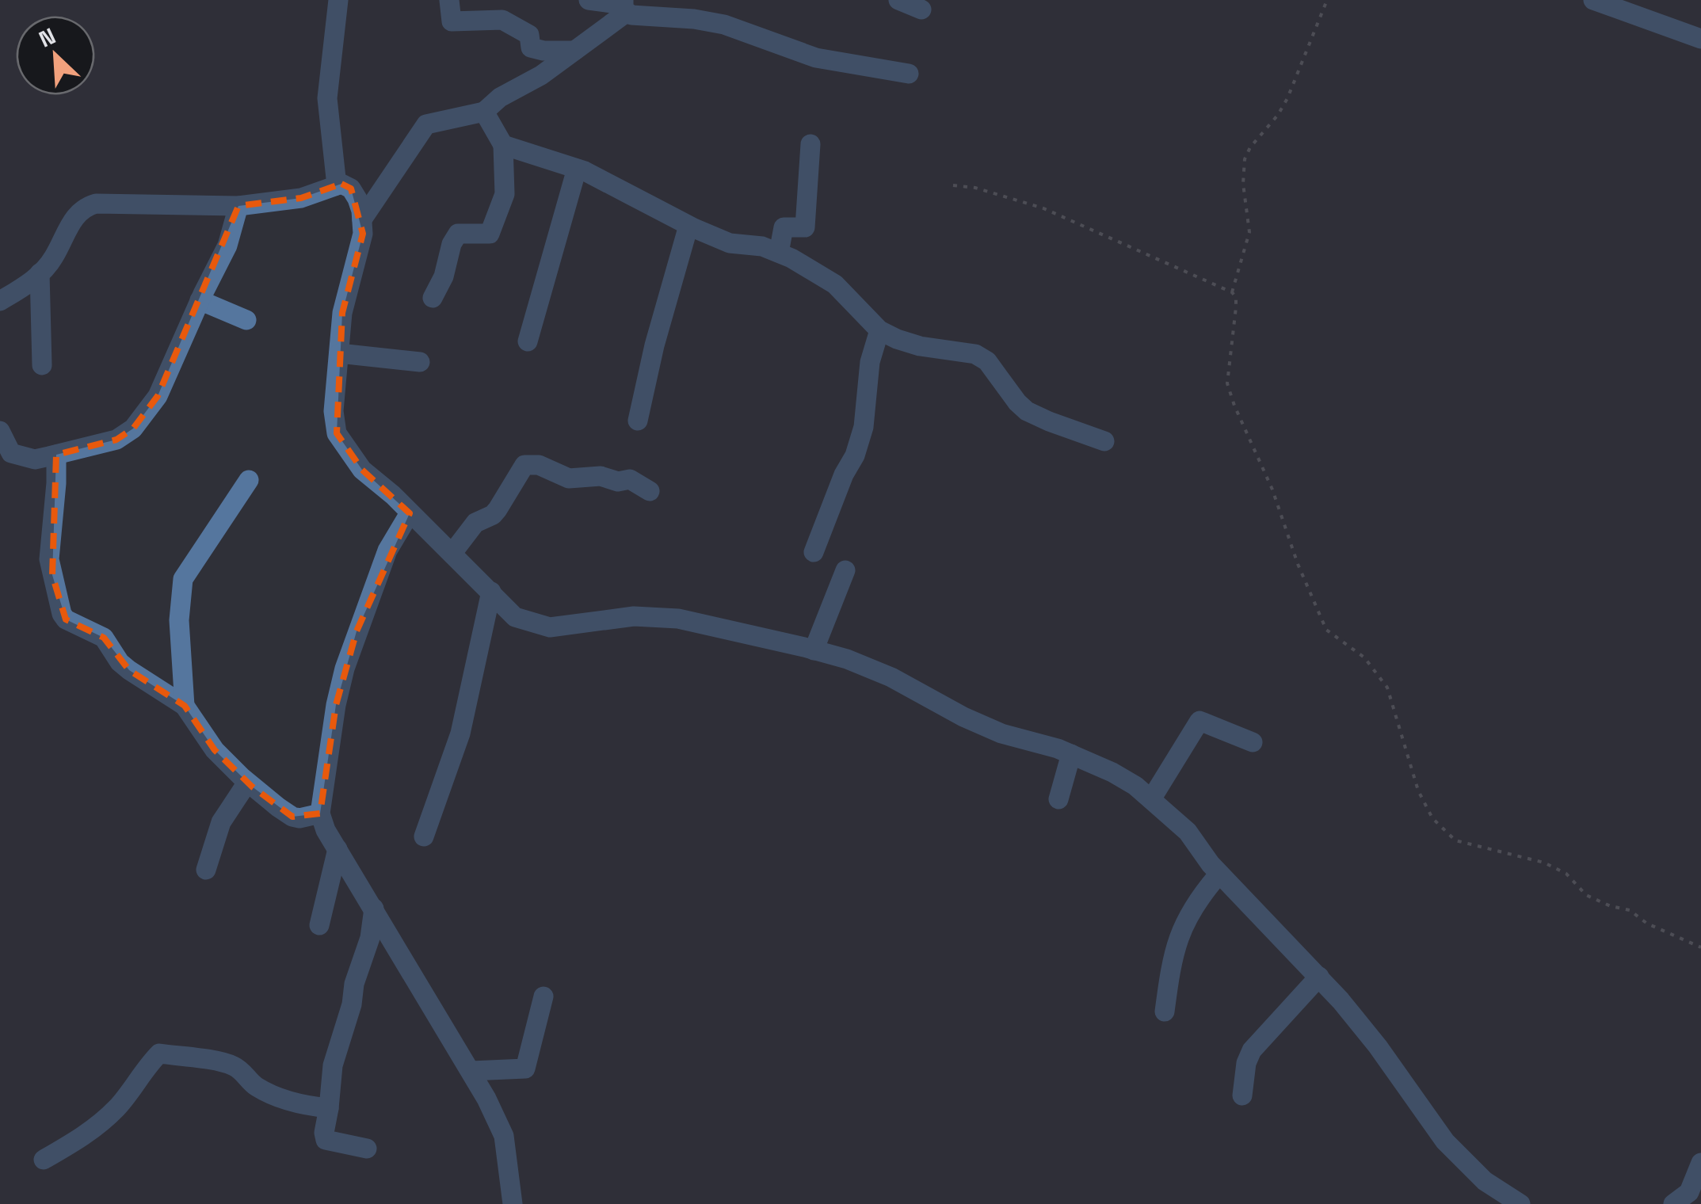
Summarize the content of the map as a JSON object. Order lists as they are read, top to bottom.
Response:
{
  "north": "top left"
}
